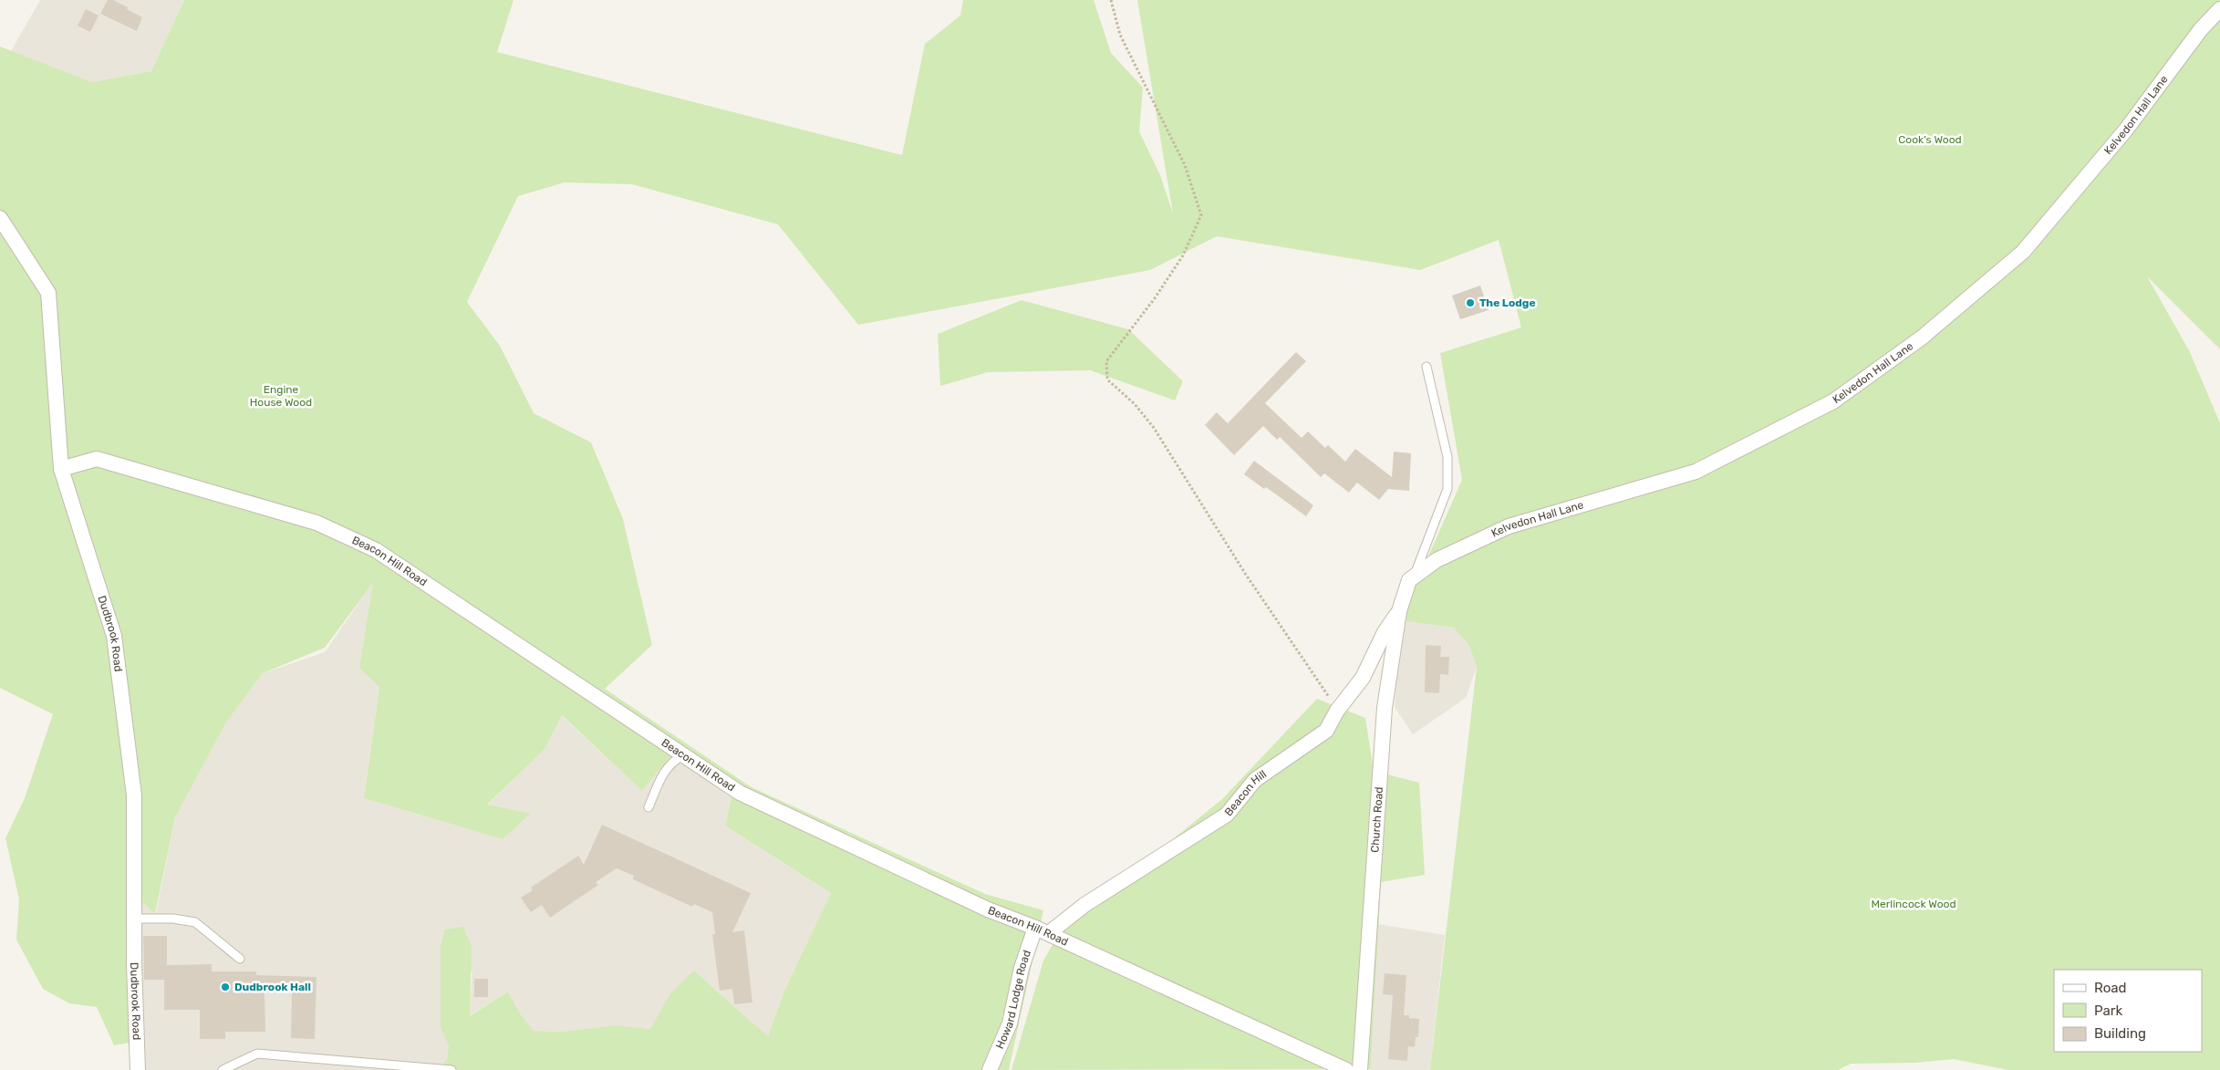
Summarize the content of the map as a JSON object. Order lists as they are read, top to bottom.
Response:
{
  "streets": {
    "street": [
      "Kelvedon Hall Lane",
      "Beacon Hill Road",
      "Dudbrook Road",
      "Beacon Hill",
      "Church Road",
      "Howard Lodge Road"
    ]
  },
  "crossings": [
    ["Kelvedon Hall Lane", "Church Road"],
    ["Beacon Hill Road", "Dudbrook Road"],
    ["Beacon Hill Road", "Beacon Hill"],
    ["Beacon Hill Road", "Howard Lodge Road"],
    ["Beacon Hill", "Church Road"],
    ["Beacon Hill", "Howard Lodge Road"]
  ],
  "parks": ["Cook's Wood", "Engine House Wood", "Merlincock Wood"],
  "places": ["The Lodge", "Dudbrook Hall"],
  "legend": ["Road", "Park", "Building"]
}
